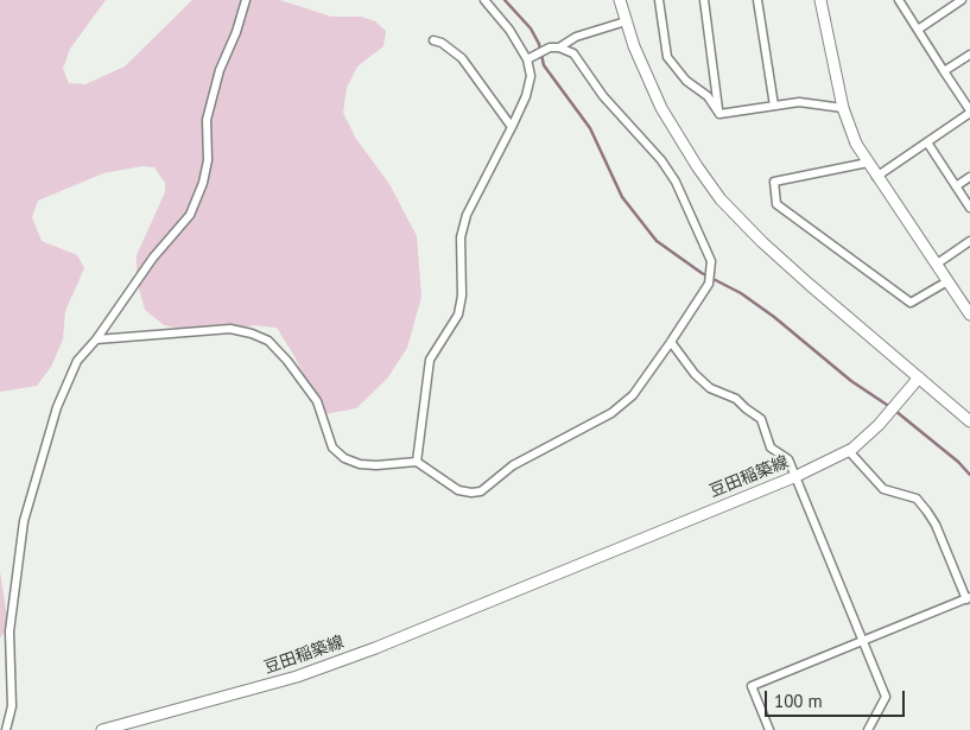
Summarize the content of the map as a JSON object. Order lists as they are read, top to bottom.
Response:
{
  "streets": {
    "main road": ["豆田稲築線"]
  },
  "scale_bar": "100 m"
}
